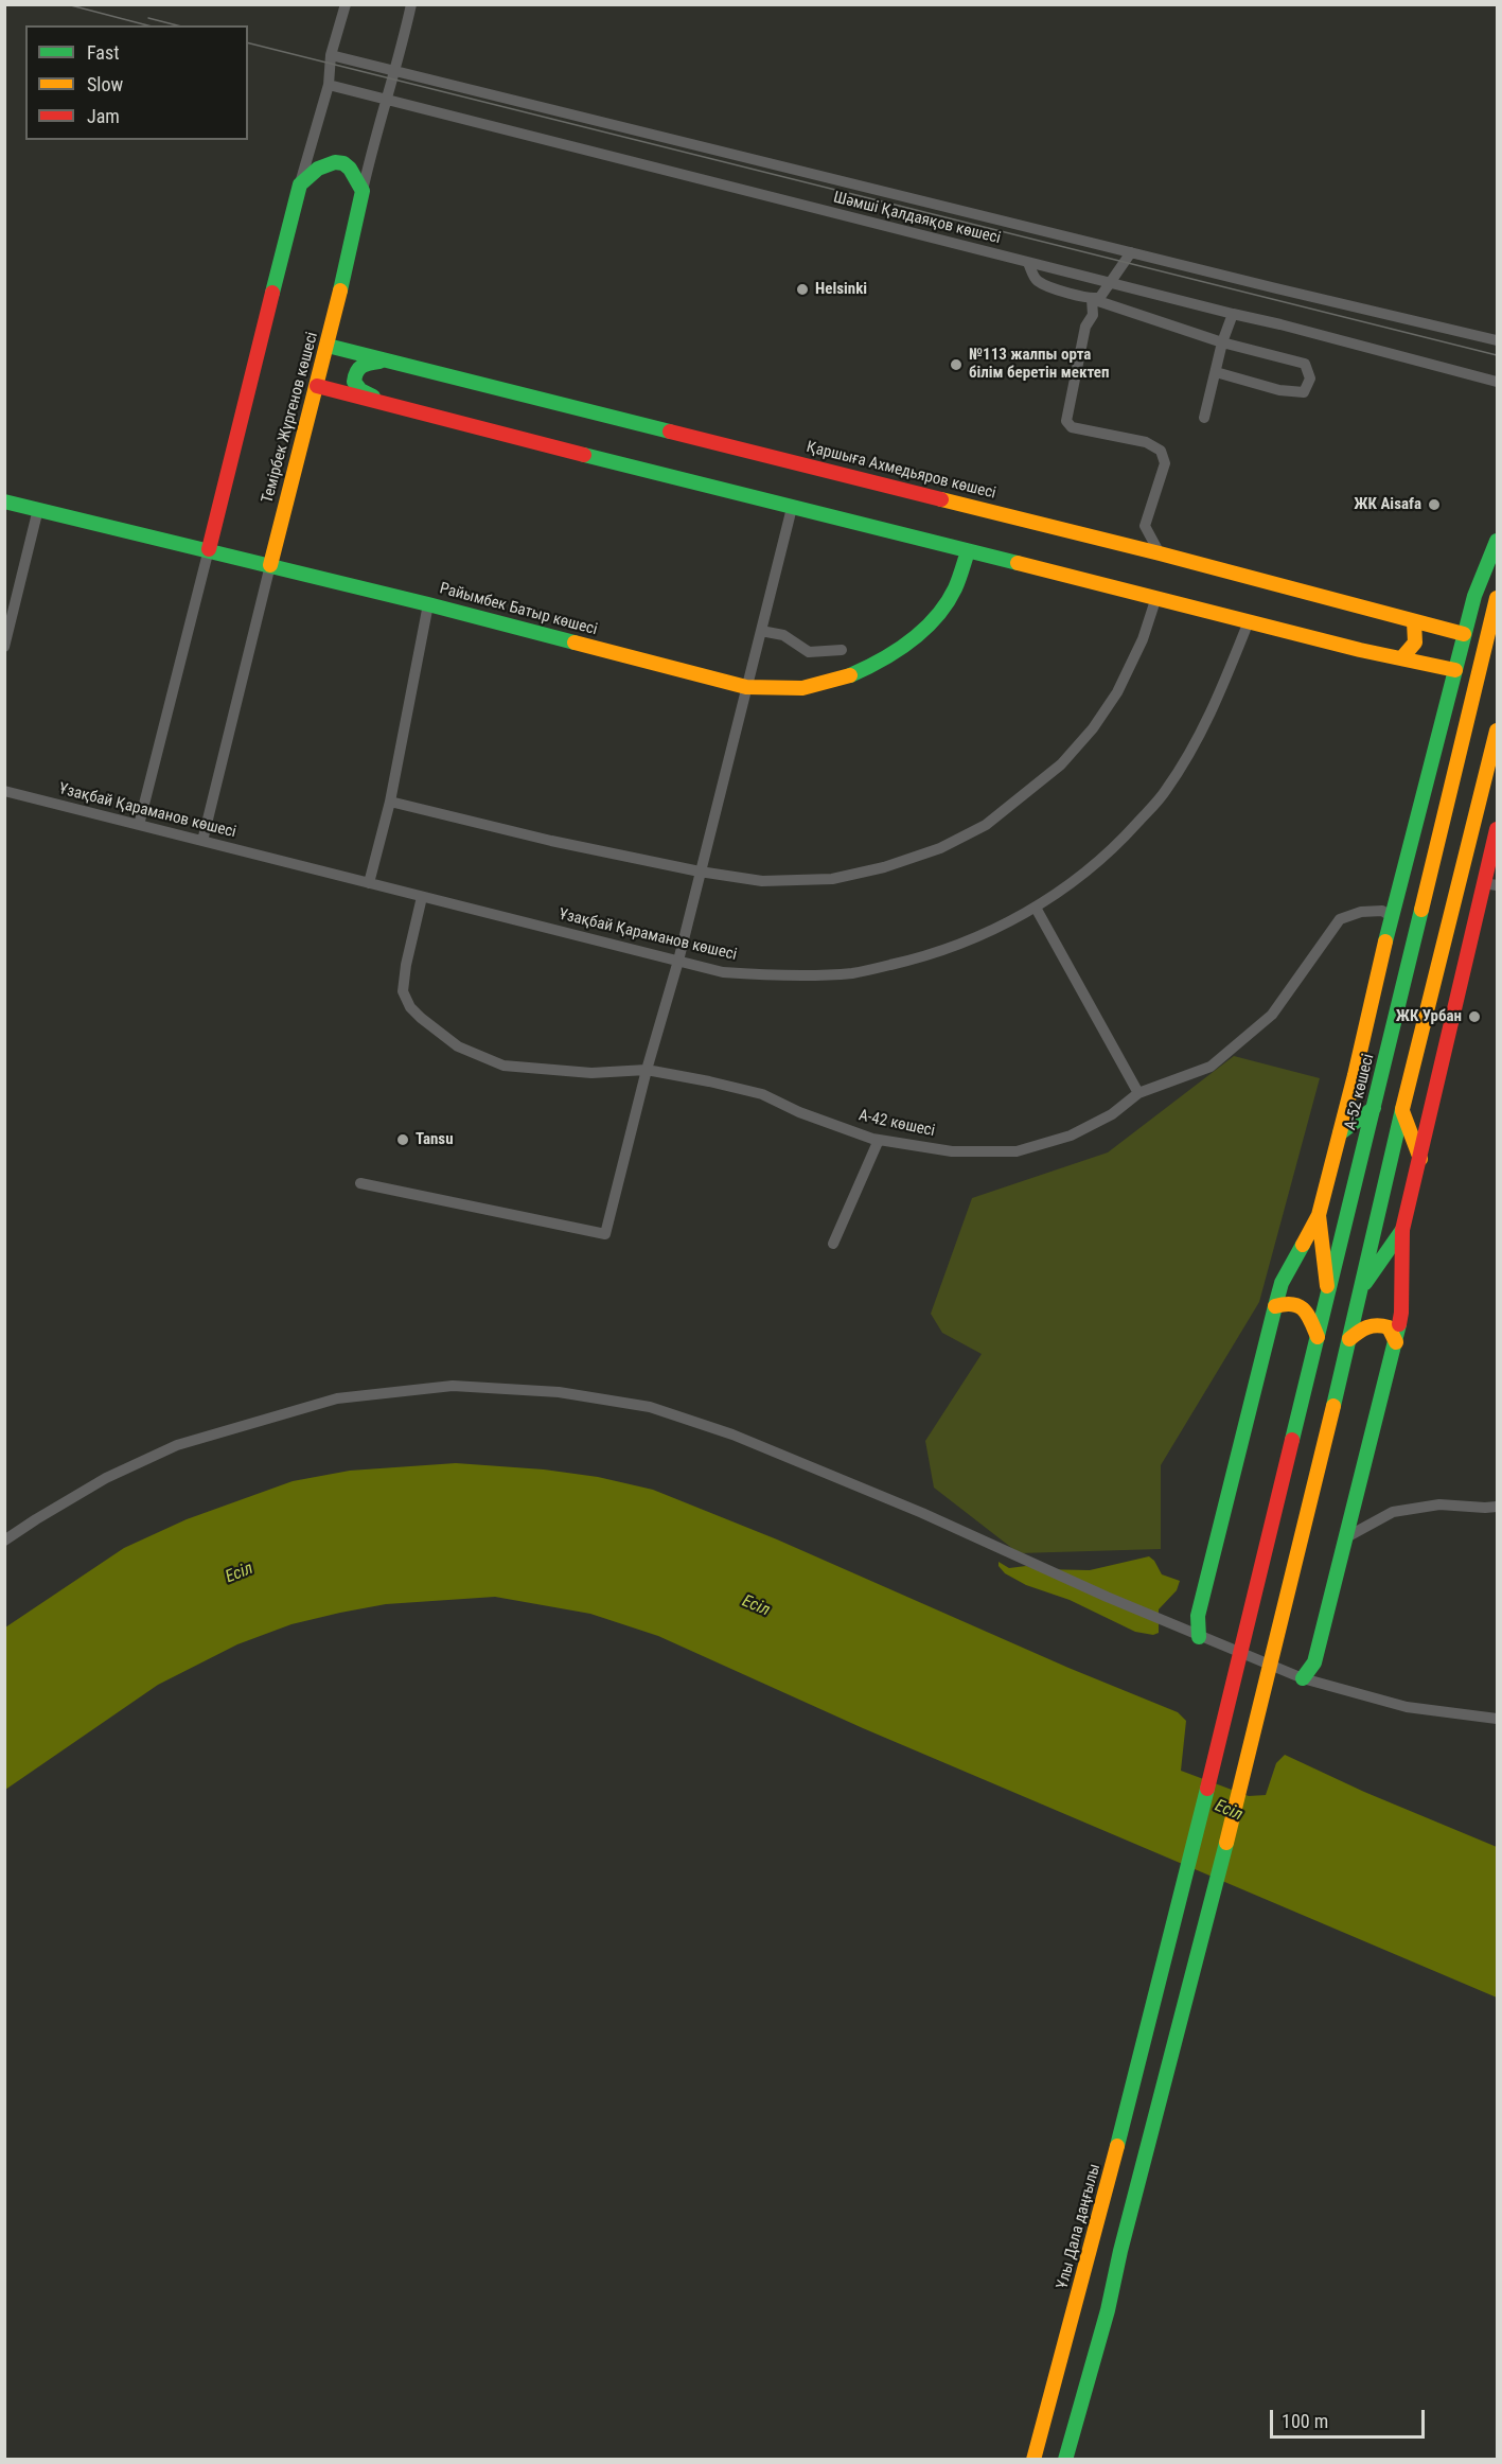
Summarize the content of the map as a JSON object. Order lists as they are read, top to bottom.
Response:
{
  "streets": {
    "street": [
      "Шәмші Қалдаяқов көшесі",
      "Темірбек Жүргенов көшесі",
      "Қаршыға Ахмедьяров көшесі",
      "Райымбек Батыр көшесі",
      "Ұзақбай Қараманов көшесі",
      "А-52 көшесі",
      "А-42 көшесі",
      "Ұлы Дала даңғылы"
    ]
  },
  "crossings": [
    ["Шәмші Қалдаяқов көшесі", "Темірбек Жүргенов көшесі"],
    ["Темірбек Жүргенов көшесі", "Қаршыға Ахмедьяров көшесі"],
    ["Темірбек Жүргенов көшесі", "Райымбек Батыр көшесі"],
    ["Темірбек Жүргенов көшесі", "Ұзақбай Қараманов көшесі"],
    ["Ұзақбай Қараманов көшесі", "А-42 көшесі"],
    ["А-52 көшесі", "Ұлы Дала даңғылы"]
  ],
  "water": ["Есіл"],
  "places": [
    "Helsinki",
    "№113 жалпы орта білім беретін мектеп",
    "ЖК Aisafa",
    "ЖК Урбан",
    "Tansu"
  ],
  "legend": ["Fast", "Slow", "Jam"],
  "scale_bar": "100 m"
}
